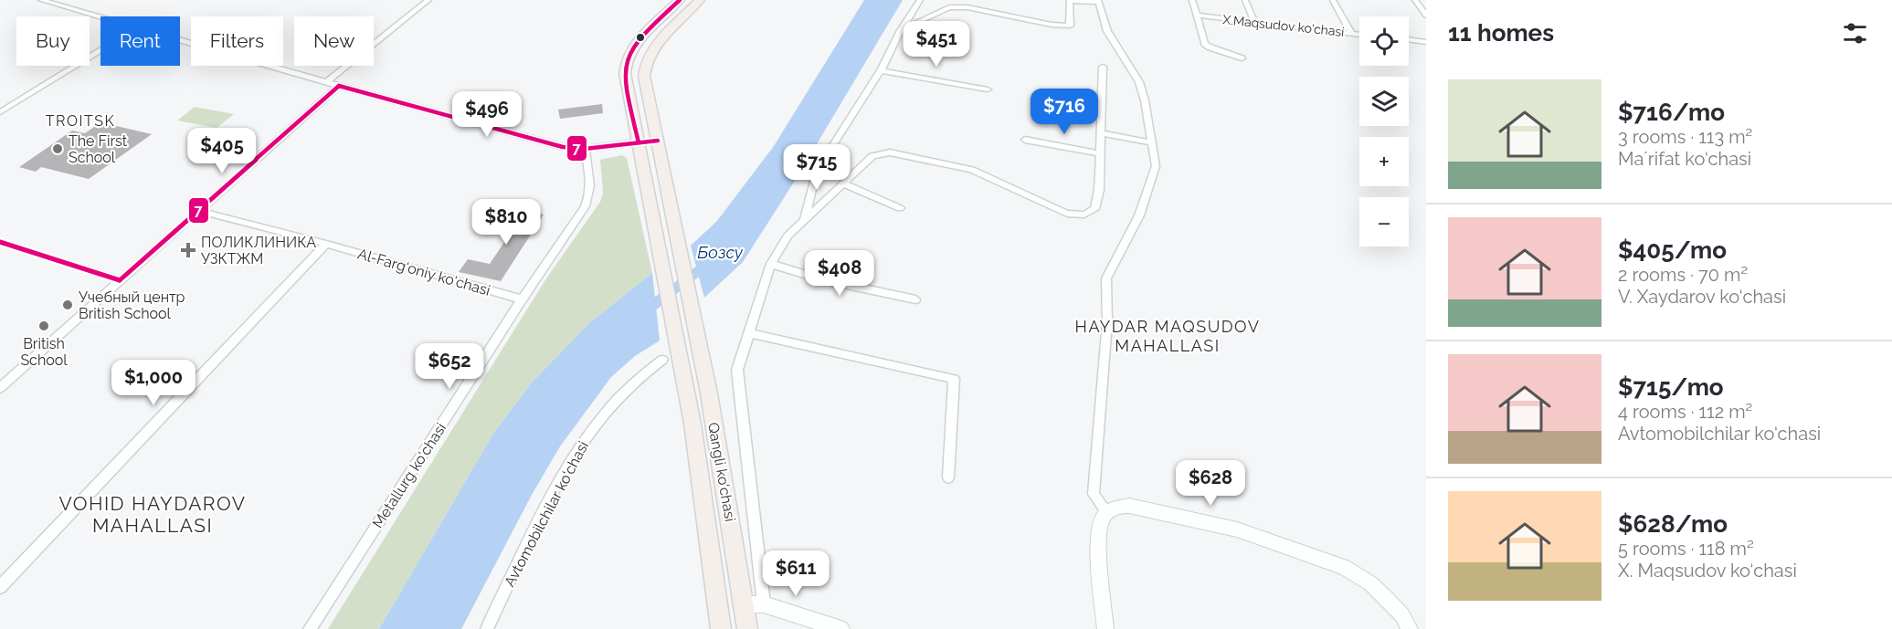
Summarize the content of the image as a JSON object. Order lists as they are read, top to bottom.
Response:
{
  "streets": {
    "main road": ["Qangli ko‘chasi"],
    "street": [
      "X.Maqsudov ko‘chasi",
      "Al-Farg‘oniy ko‘chasi",
      "Metallurg ko‘chasi",
      "Avtomobilchilar ko‘chasi"
    ]
  },
  "crossings": [
    ["Al-Farg‘oniy ko‘chasi", "Metallurg ko‘chasi"]
  ],
  "districts": ["TROITSK", "HAYDAR MAQSUDOV MAHALLASI", "VOHID HAYDAROV MAHALLASI"],
  "water": ["Бозсу"],
  "places": {
    "other": ["The First School", "Учебный центр British School", "British School"],
    "health": ["ПОЛИКЛИНИКА УЗКТЖМ"]
  },
  "lines": ["transit line 7"],
  "page": {
    "heading": "11 homes",
    "map_buttons": ["+", "−"],
    "chip": [
      "Buy",
      "Rent",
      "Filters",
      "New"
    ],
    "price": [
      "$451",
      "$716",
      "$496",
      "$405",
      "$715",
      "$810",
      "$408",
      "$652",
      "$1,000",
      "$628",
      "$611"
    ],
    "list": [
      {
        "name": "$716/mo",
        "note": "3 rooms · 113 m² · Maʼrifat ko‘chasi"
      },
      {
        "name": "$405/mo",
        "note": "2 rooms · 70 m² · V. Xaydarov ko‘chasi"
      },
      {
        "name": "$715/mo",
        "note": "4 rooms · 112 m² · Avtomobilchilar ko‘chasi"
      },
      {
        "name": "$628/mo",
        "note": "5 rooms · 118 m² · X. Maqsudov ko‘chasi"
      }
    ]
  }
}
